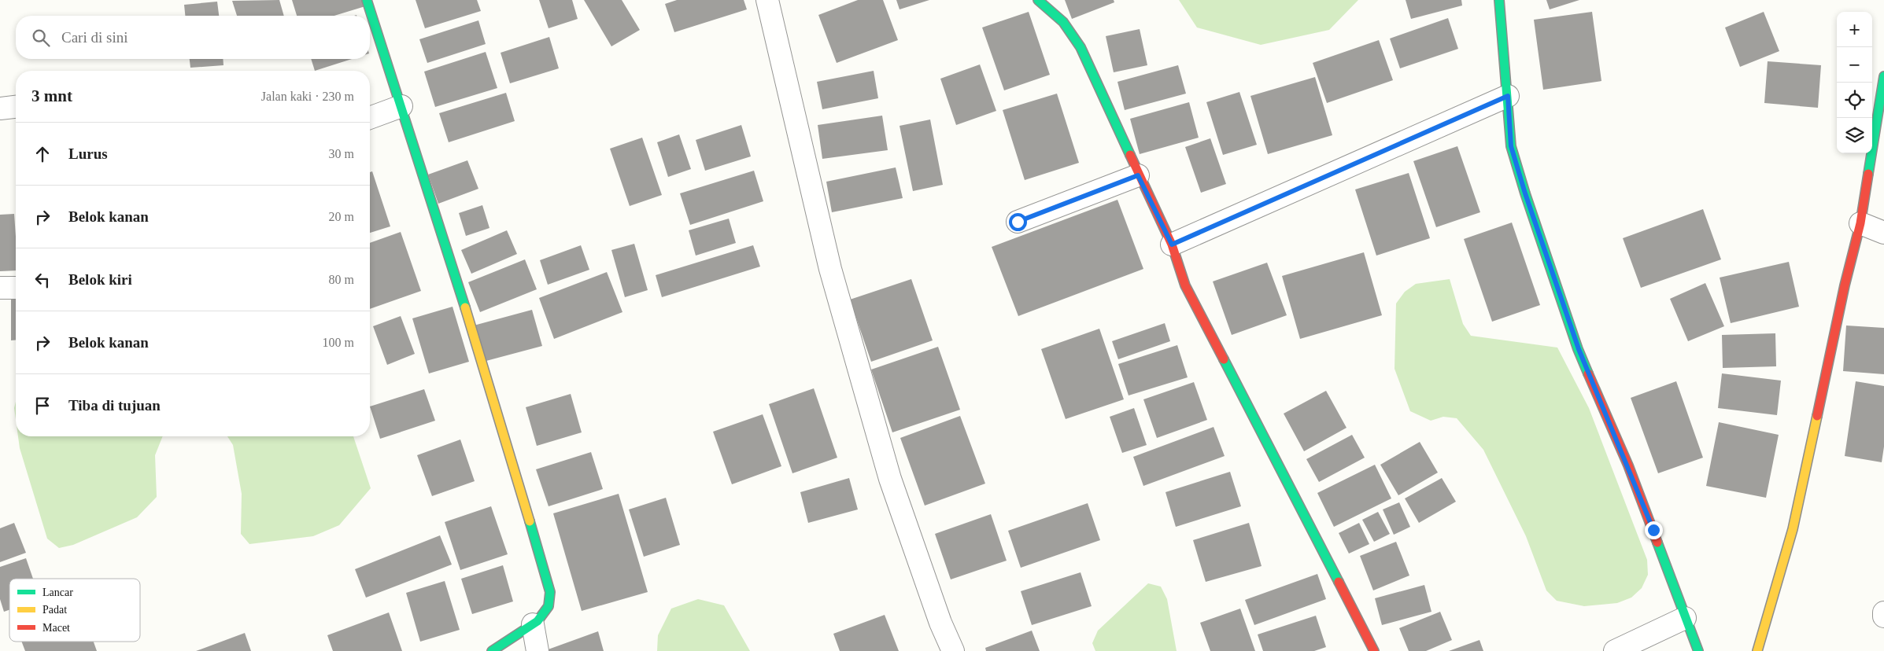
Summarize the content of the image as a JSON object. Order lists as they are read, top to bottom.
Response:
{
  "legend": ["Lancar", "Padat", "Macet"],
  "page": {
    "map_buttons": ["+", "−"],
    "search": "Cari di sini",
    "heading": ["3 mnt", "Jalan kaki · 230 m"],
    "list": [
      ["Lurus", "30 m"],
      ["Belok kanan", "20 m"],
      ["Belok kiri", "80 m"],
      ["Belok kanan", "100 m"],
      "Tiba di tujuan"
    ]
  }
}
